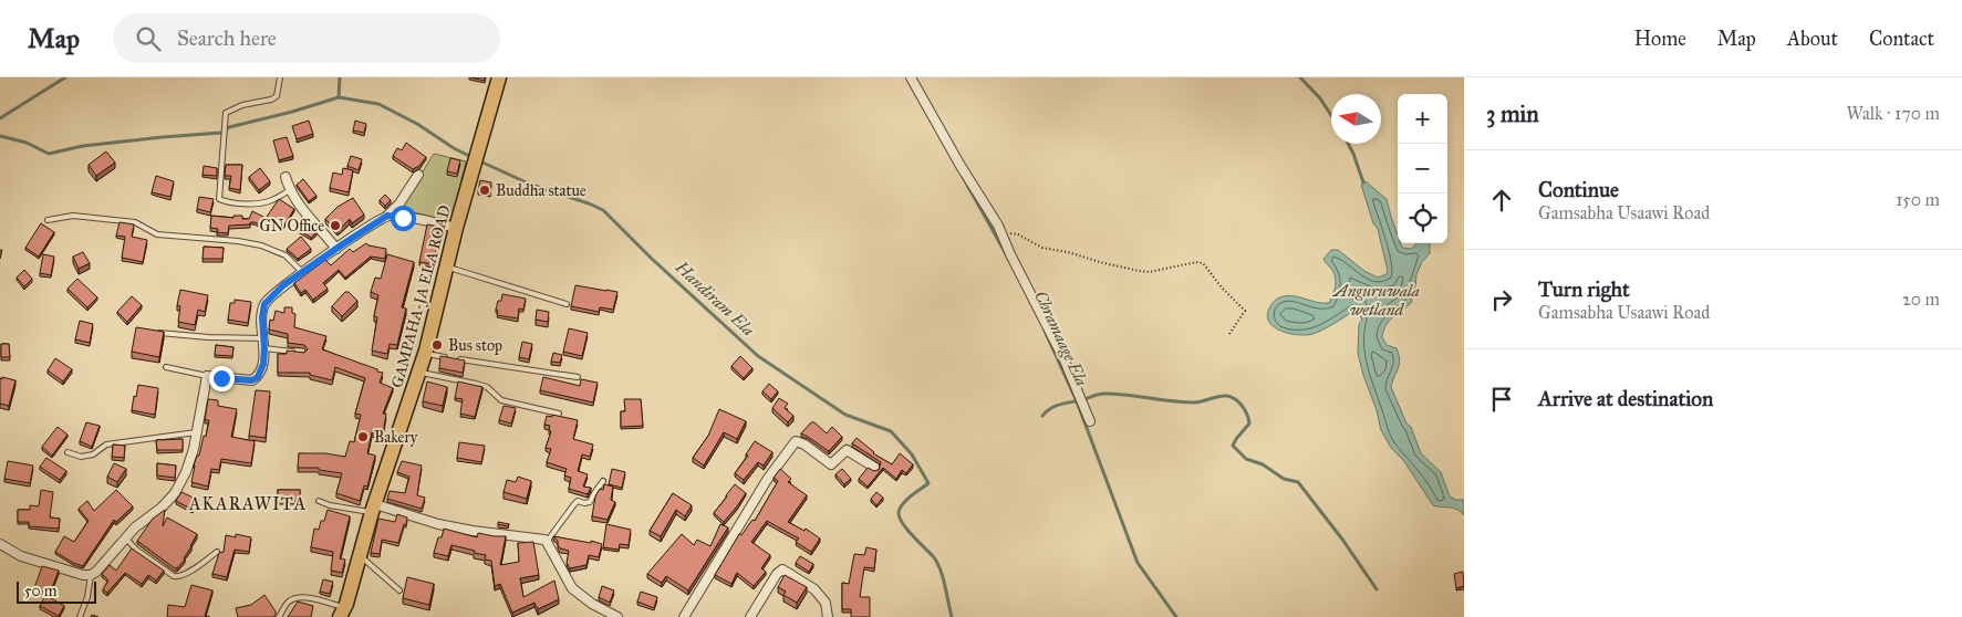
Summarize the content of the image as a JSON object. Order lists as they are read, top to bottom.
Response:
{
  "streets": {
    "highway": ["GAMPAHA-JA ELA ROAD"]
  },
  "districts": ["AKARAWITA"],
  "water": ["Anguruwala wetland", "Handiram Ela", "Chramaage Ela"],
  "places": [
    "Buddha statue",
    "GN Office",
    "Bus stop",
    "Bakery"
  ],
  "scale_bar": "50 m",
  "north": "left",
  "page": {
    "header": "Map",
    "search": "Search here",
    "nav": [
      "Home",
      "Map",
      "About",
      "Contact"
    ],
    "heading": ["3 min", "Walk · 170 m"],
    "map_buttons": ["+", "−"],
    "list": [
      ["Continue", "Gamsabha Usaawi Road", "150 m"],
      ["Turn right", "Gamsabha Usaawi Road", "20 m"],
      "Arrive at destination"
    ],
    "scale": "50 m"
  }
}
